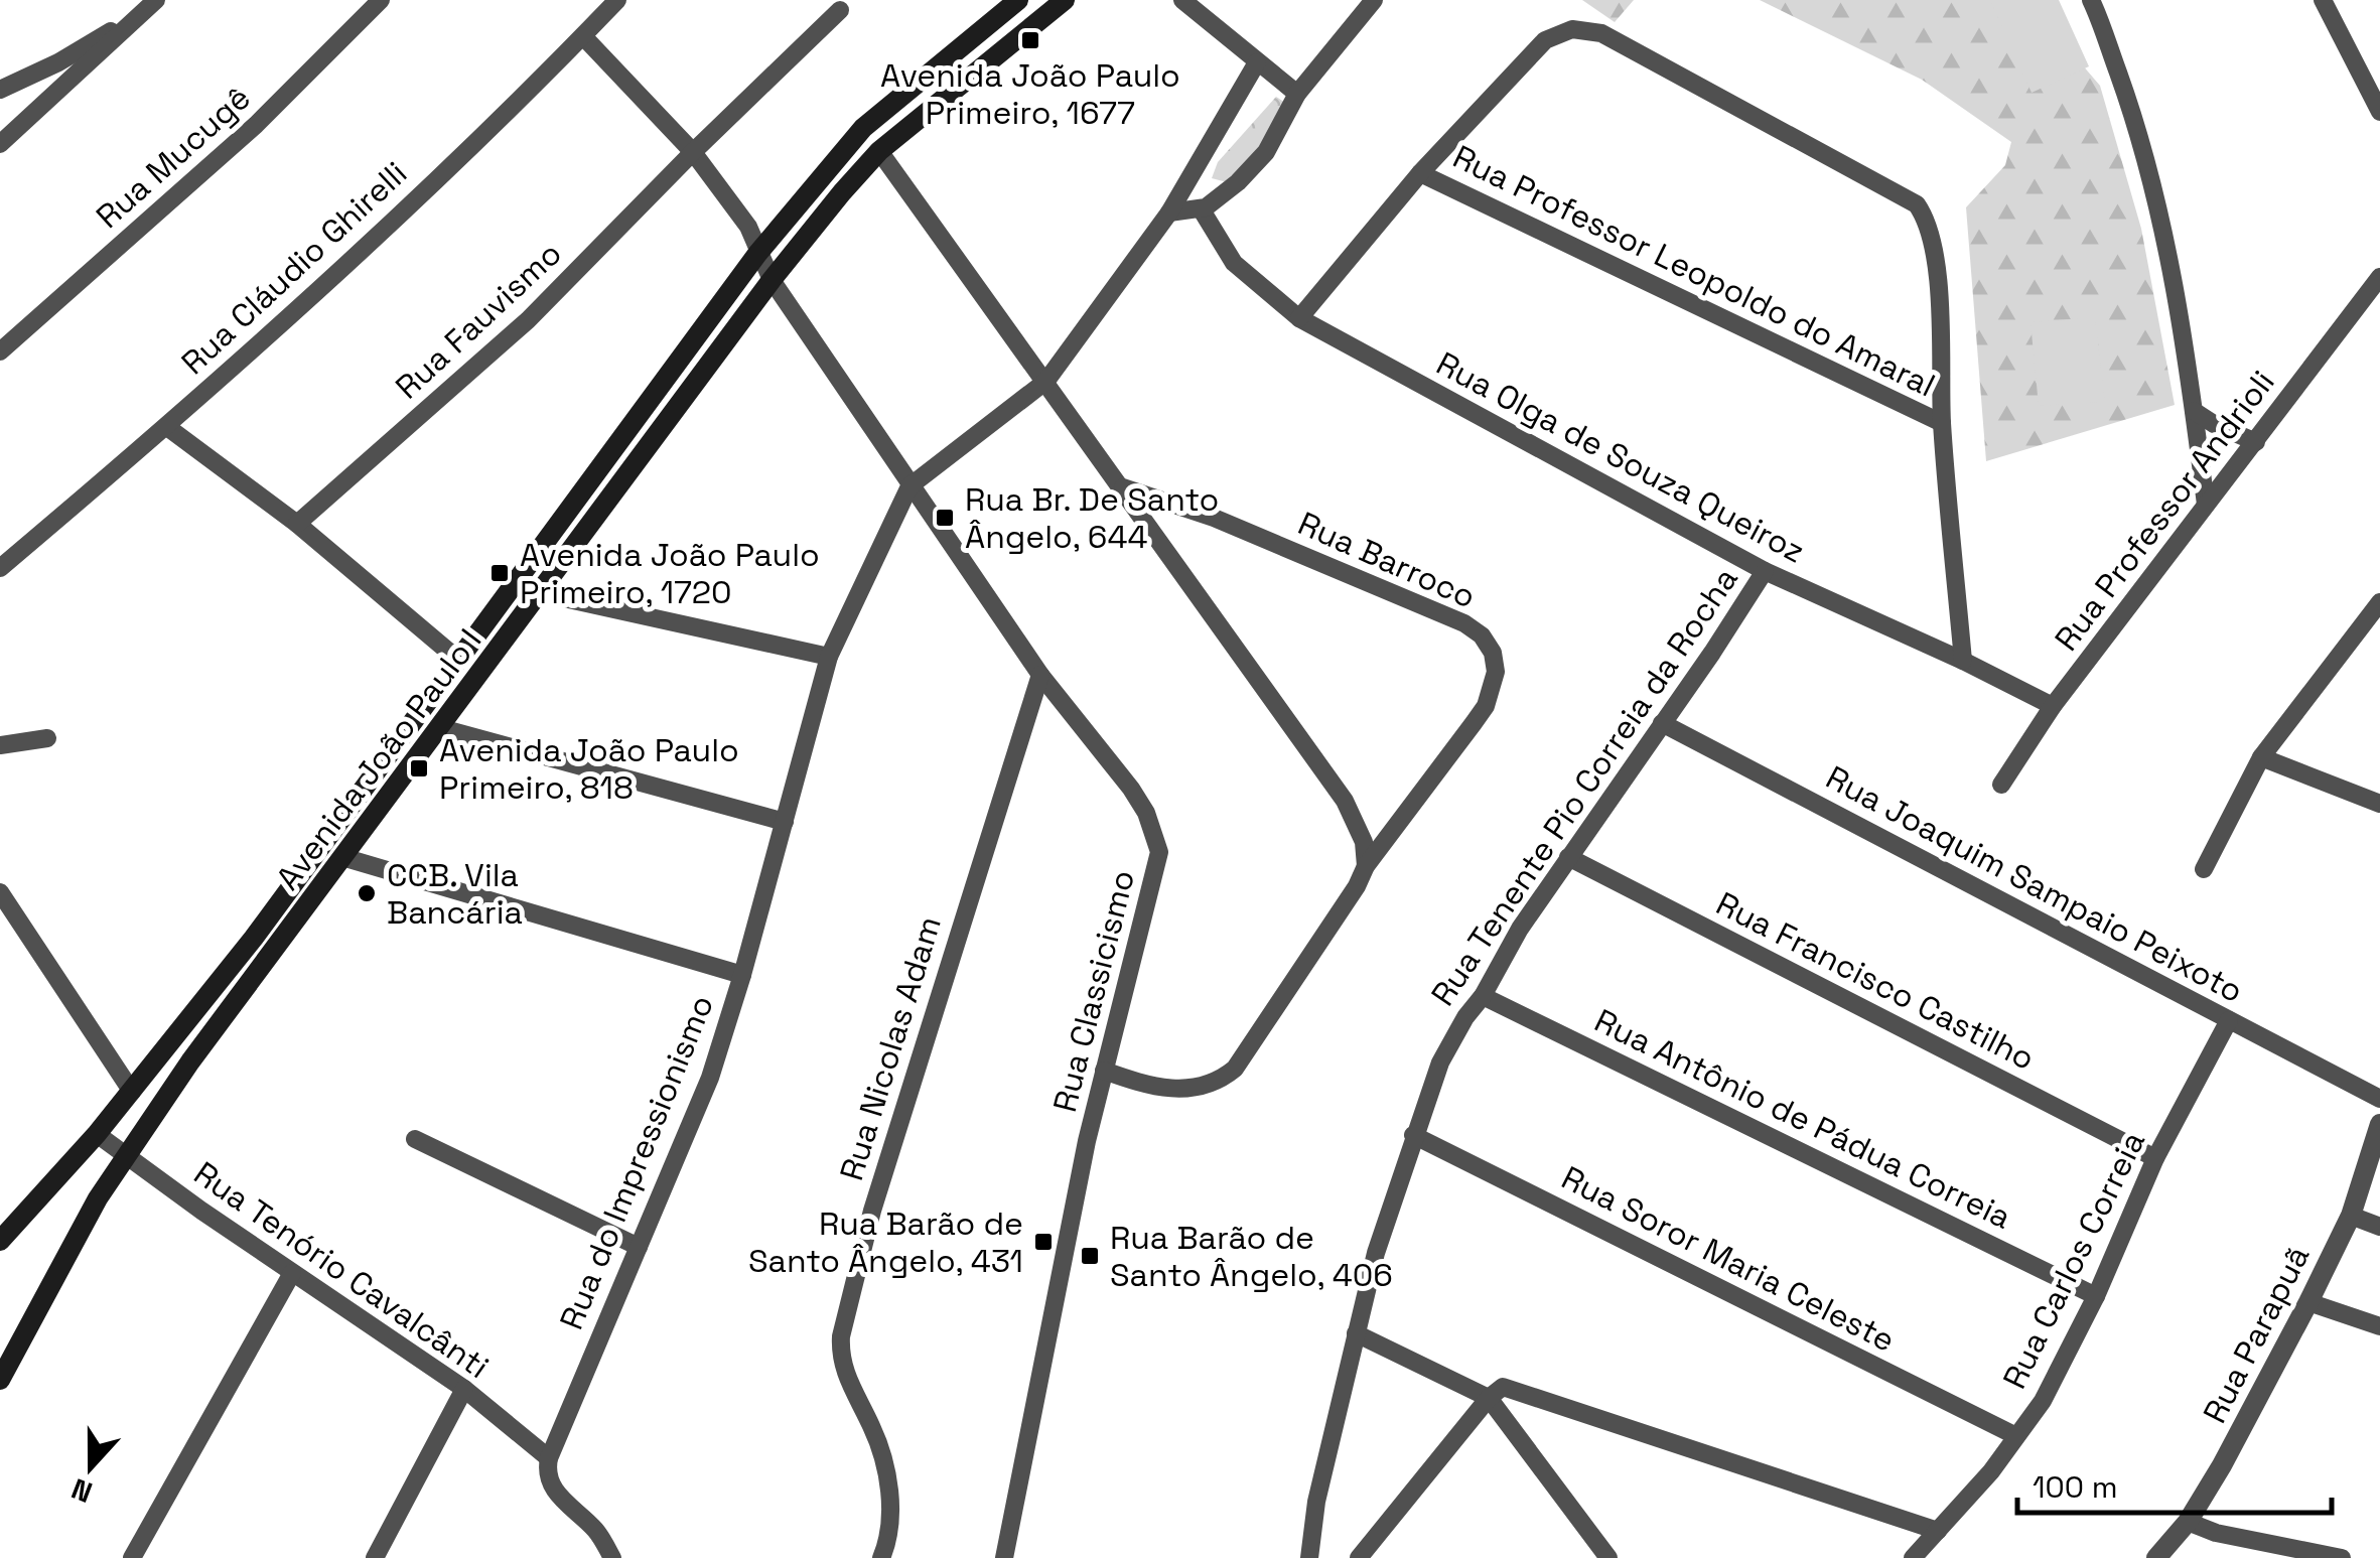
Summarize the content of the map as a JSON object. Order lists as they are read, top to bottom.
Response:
{
  "streets": {
    "main road": ["Avenida João Paulo I"],
    "street": [
      "Rua Mucugê",
      "Rua Cláudio Ghirelli",
      "Rua Professor Leopoldo do Amaral",
      "Rua Fauvismo",
      "Rua Olga de Souza Queiroz",
      "Rua Professor Andrioli",
      "Rua Barroco",
      "Rua Tenente Pio Correia da Rocha",
      "Rua Joaquim Sampaio Peixoto",
      "Rua Francisco Castilho",
      "Rua Classicismo",
      "Rua Nicolas Adam",
      "Rua Antônio de Pádua Correia",
      "Rua do Impressionismo",
      "Rua Soror Maria Celeste",
      "Rua Carlos Correia",
      "Rua Tenório Cavalcânti",
      "Rua Parapuã"
    ]
  },
  "crossings": [
    ["Rua Cláudio Ghirelli", "Rua Classicismo"],
    ["Rua Fauvismo", "Rua Classicismo"],
    ["Rua Olga de Souza Queiroz", "Rua Professor Andrioli"],
    ["Rua Olga de Souza Queiroz", "Rua Tenente Pio Correia da Rocha"],
    ["Rua Barroco", "Rua Classicismo"],
    ["Avenida João Paulo I", "Rua Classicismo"],
    ["Avenida João Paulo I", "Rua Tenório Cavalcânti"],
    ["Rua Tenente Pio Correia da Rocha", "Rua Joaquim Sampaio Peixoto"],
    ["Rua Tenente Pio Correia da Rocha", "Rua Francisco Castilho"],
    ["Rua Tenente Pio Correia da Rocha", "Rua Antônio de Pádua Correia"],
    ["Rua Tenente Pio Correia da Rocha", "Rua Soror Maria Celeste"],
    ["Rua Joaquim Sampaio Peixoto", "Rua Carlos Correia"],
    ["Rua Francisco Castilho", "Rua Carlos Correia"],
    ["Rua Classicismo", "Rua Nicolas Adam"],
    ["Rua Classicismo", "Rua do Impressionismo"],
    ["Rua Antônio de Pádua Correia", "Rua Carlos Correia"],
    ["Rua do Impressionismo", "Rua Tenório Cavalcânti"],
    ["Rua Soror Maria Celeste", "Rua Carlos Correia"]
  ],
  "places": {
    "transit": [
      "Avenida João Paulo Primeiro, 1677",
      "Rua Br. De Santo Ângelo, 644",
      "Avenida João Paulo Primeiro, 1720",
      "Avenida João Paulo Primeiro, 818",
      "Rua Barão de Santo Ângelo, 431",
      "Rua Barão de Santo Ângelo, 406"
    ],
    "other": ["CCB. Vila Bancária"]
  },
  "scale_bar": "100 m",
  "north": "bottom"
}
